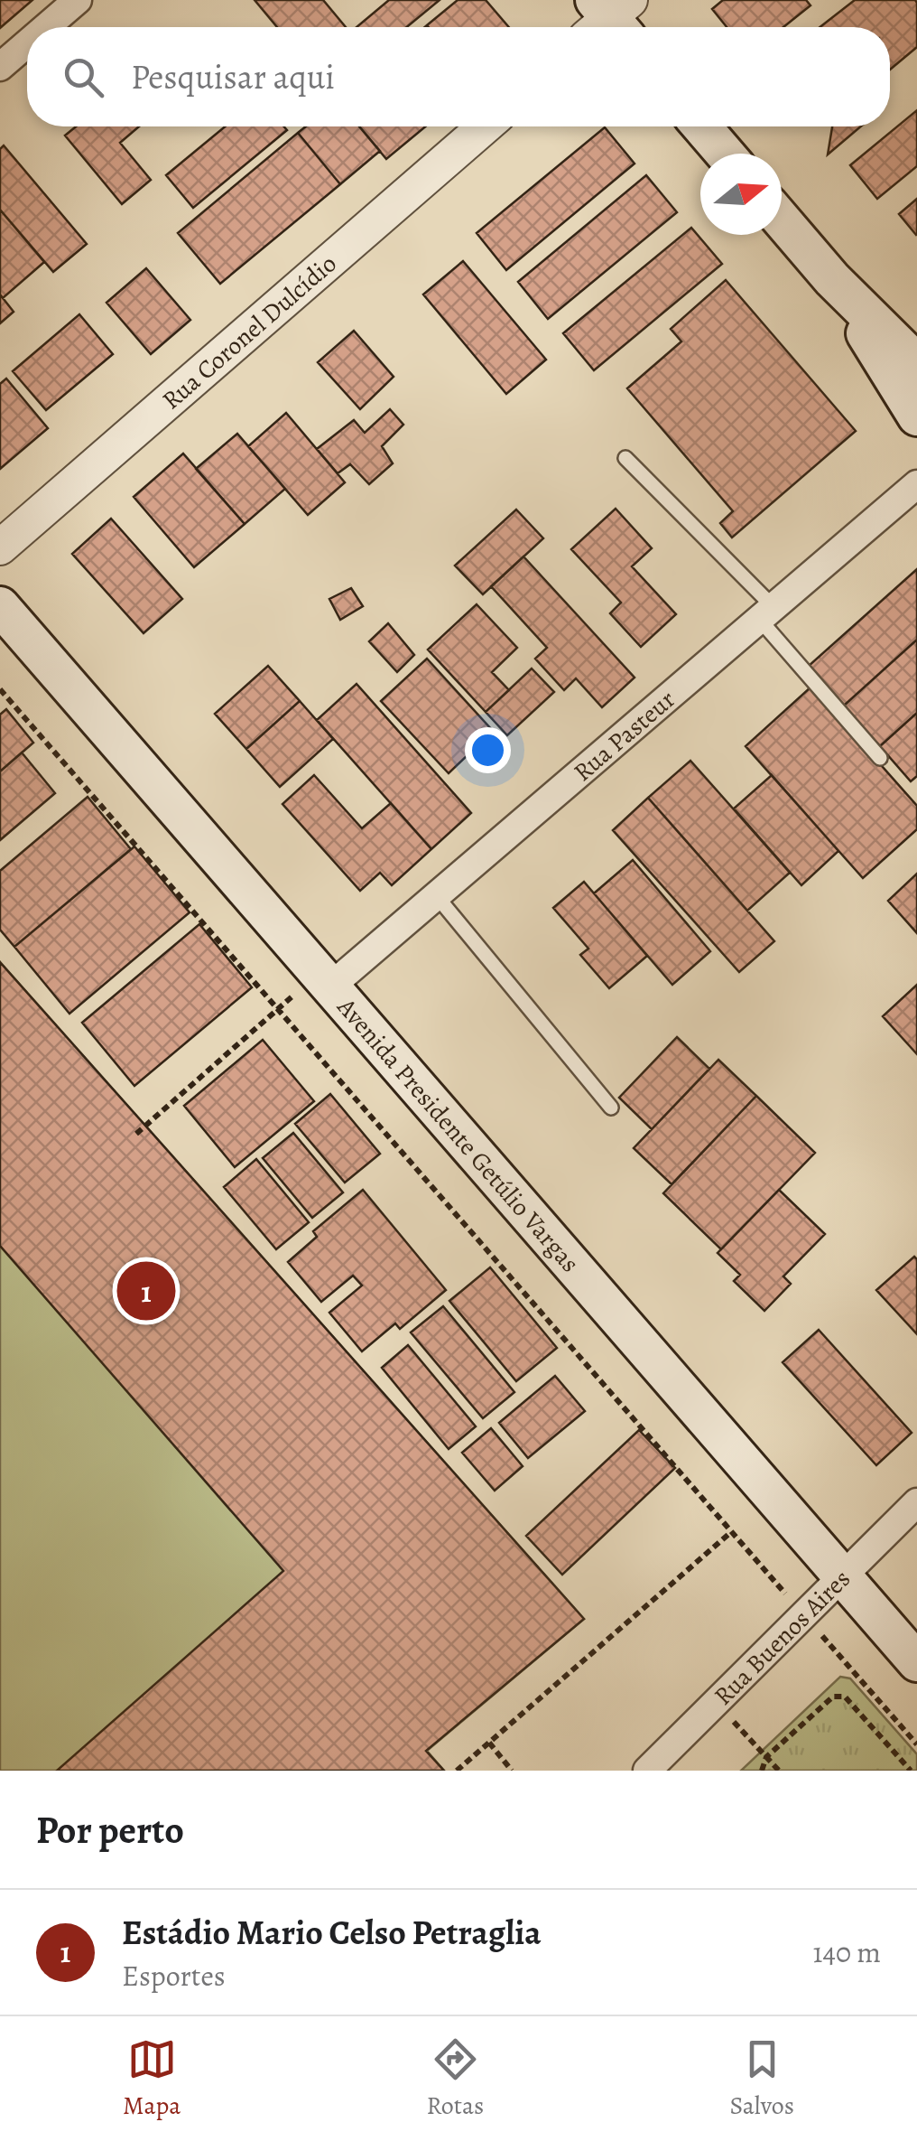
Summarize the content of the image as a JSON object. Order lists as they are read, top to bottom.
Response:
{
  "streets": {
    "main road": ["Avenida Presidente Getúlio Vargas"],
    "street": ["Rua Coronel Dulcídio", "Rua Pasteur", "Rua Buenos Aires"]
  },
  "crossings": [
    ["Rua Pasteur", "Avenida Presidente Getúlio Vargas"],
    ["Avenida Presidente Getúlio Vargas", "Rua Buenos Aires"]
  ],
  "north": "right",
  "page": {
    "search": "Pesquisar aqui",
    "pins": "1",
    "heading": "Por perto",
    "list": [
      {
        "mark": "1",
        "name": "Estádio Mario Celso Petraglia",
        "note": "Esportes",
        "value": "140 m"
      }
    ],
    "nav": ["Mapa", "Rotas", "Salvos"]
  }
}
